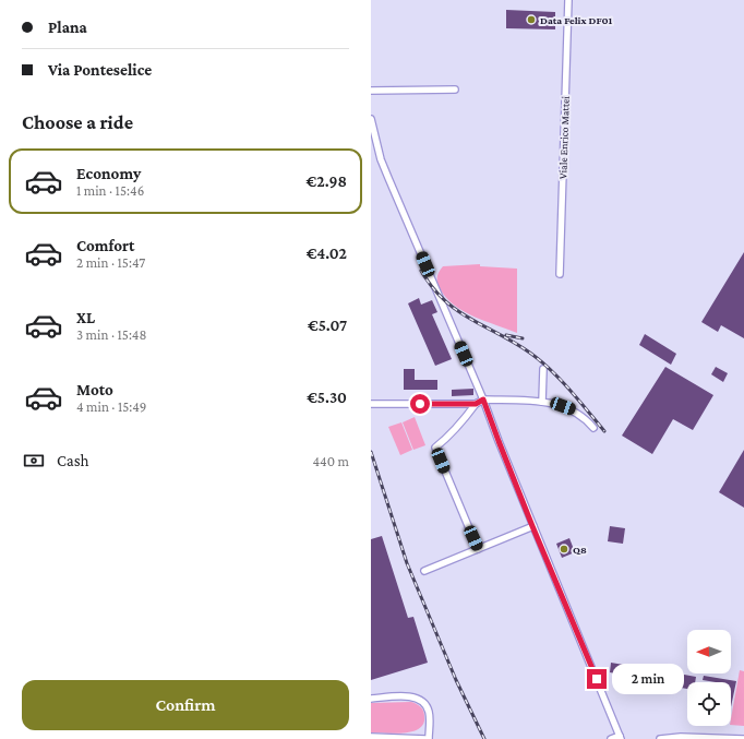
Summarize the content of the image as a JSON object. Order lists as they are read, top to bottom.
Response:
{
  "streets": {
    "street": ["Viale Enrico Mattei"]
  },
  "places": ["Data Felix DF01", "Q8"],
  "north": "left",
  "page": {
    "banner": ["Plana", "Via Ponteselice"],
    "heading": "Choose a ride",
    "list": [
      {
        "name": "Economy",
        "note": "1 min · 15:46",
        "value": "€2.98"
      },
      {
        "name": "Comfort",
        "note": "2 min · 15:47",
        "value": "€4.02"
      },
      {
        "name": "XL",
        "note": "3 min · 15:48",
        "value": "€5.07"
      },
      {
        "name": "Moto",
        "note": "4 min · 15:49",
        "value": "€5.30"
      }
    ],
    "pay": ["Cash", "440 m"],
    "bubble": "2 min",
    "buttons": "Confirm"
  }
}
